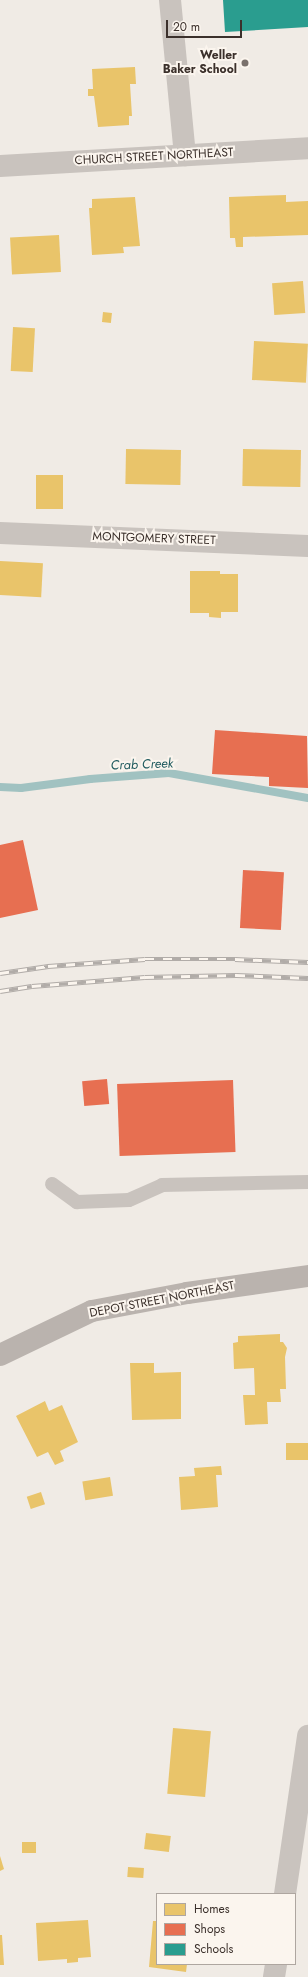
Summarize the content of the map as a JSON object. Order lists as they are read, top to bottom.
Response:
{
  "streets": {
    "street": ["CHURCH STREET NORTHEAST", "MONTGOMERY STREET", "DEPOT STREET NORTHEAST"]
  },
  "water": ["Crab Creek"],
  "places": ["Weller Baker School"],
  "legend": ["Homes", "Shops", "Schools"],
  "scale_bar": "20 m"
}
